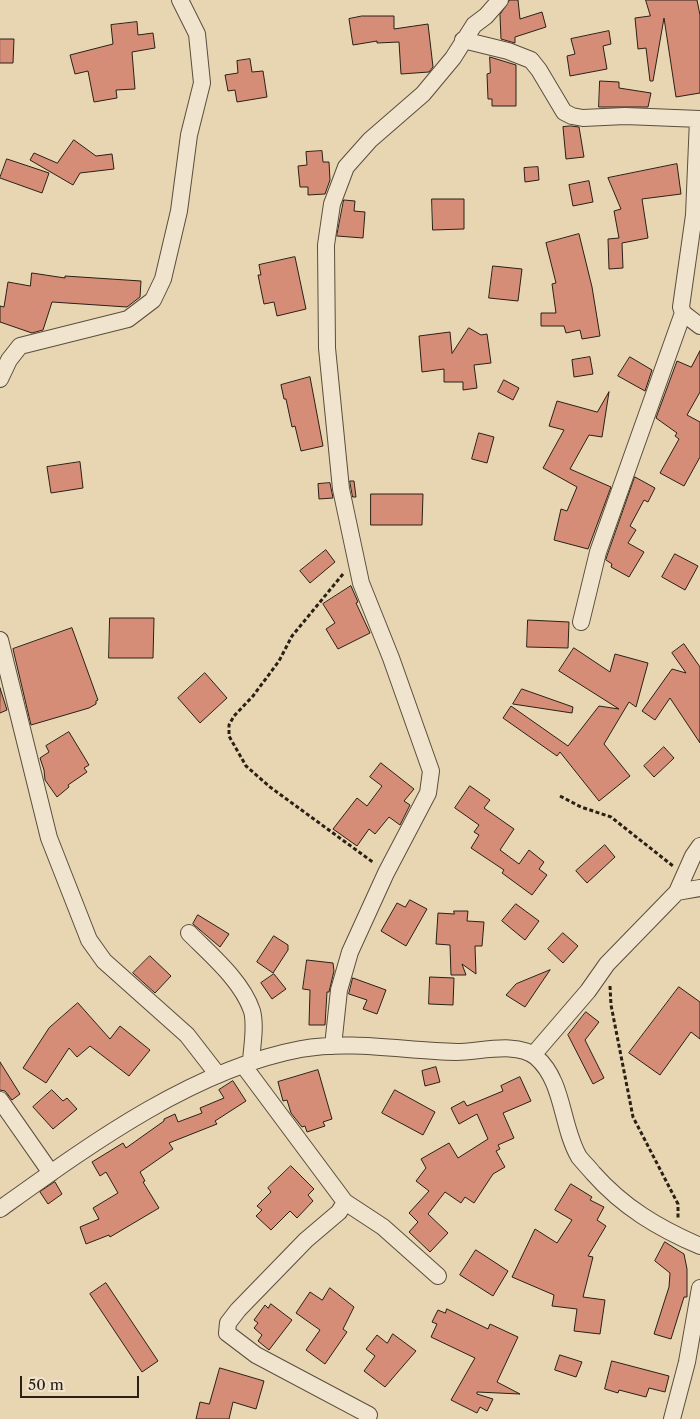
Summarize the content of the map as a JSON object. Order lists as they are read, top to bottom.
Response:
{
  "scale_bar": "50 m"
}
